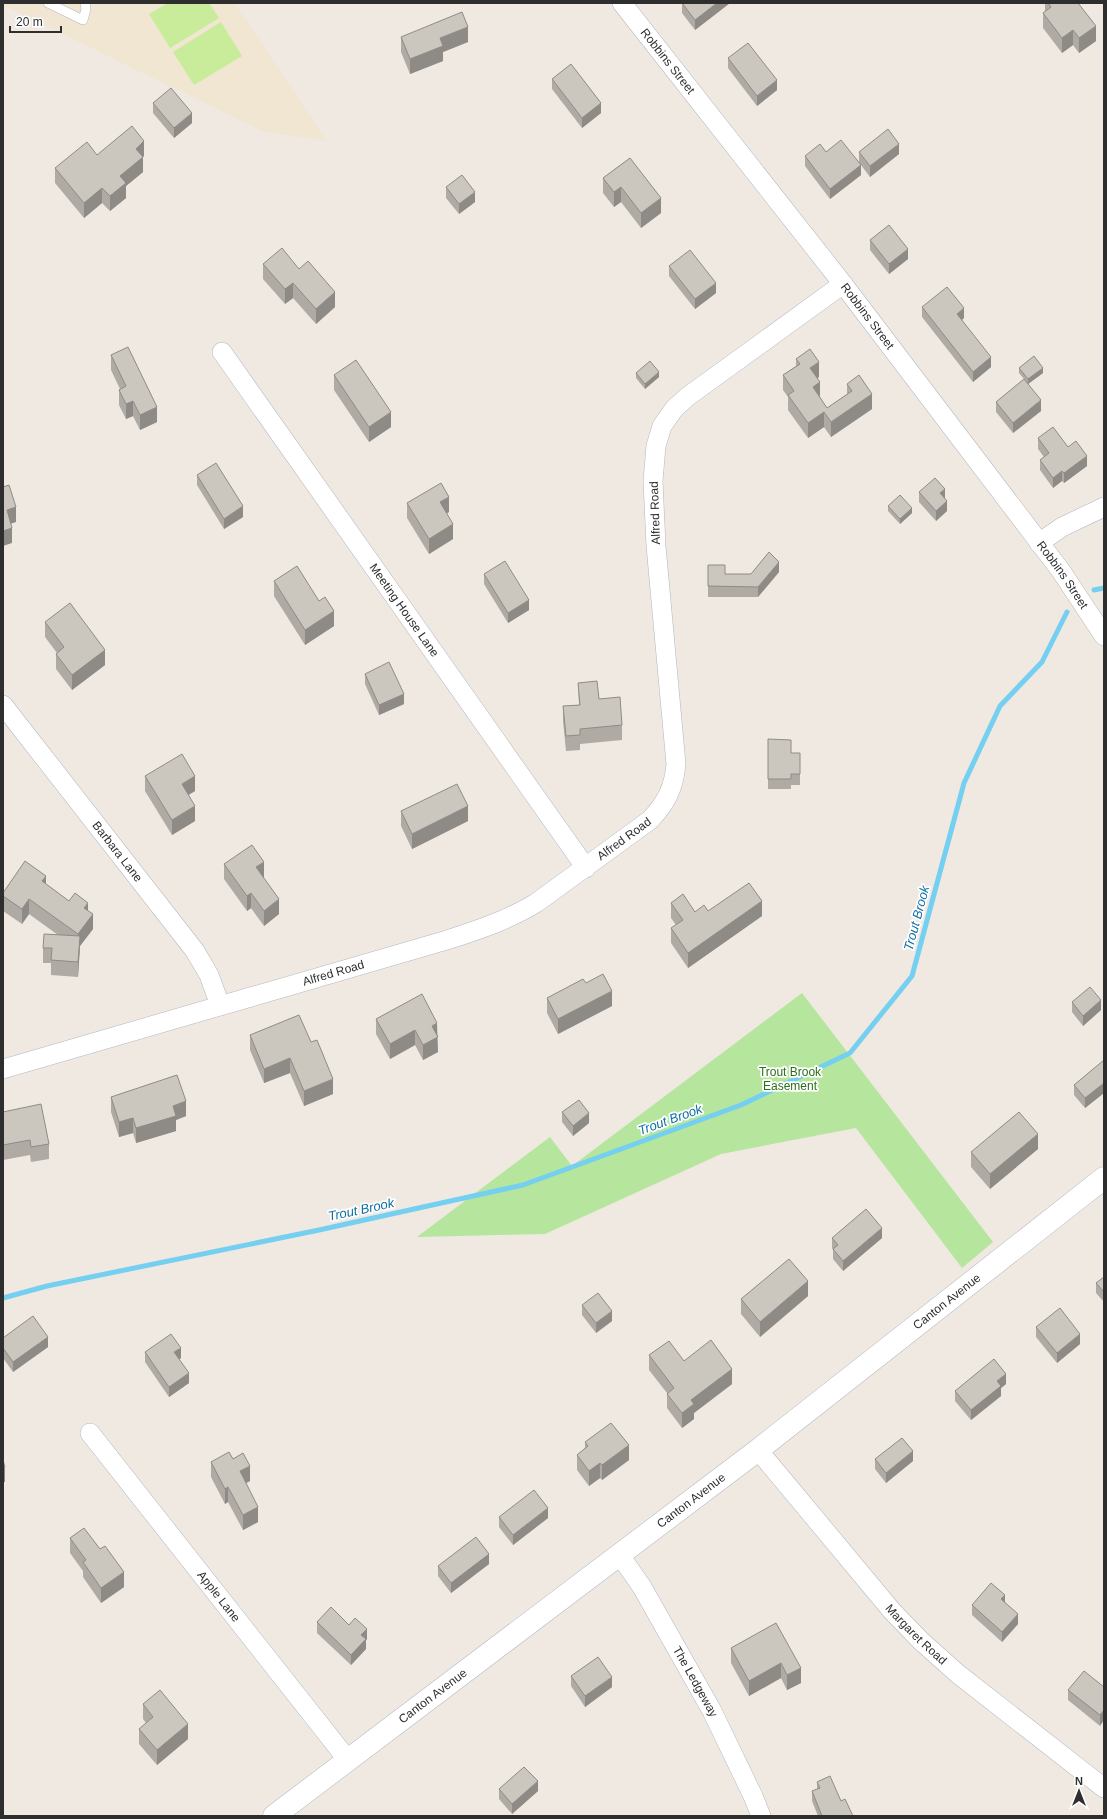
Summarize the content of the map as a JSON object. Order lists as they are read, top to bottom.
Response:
{
  "streets": {
    "main road": ["Canton Avenue"],
    "street": [
      "Robbins Street",
      "Alfred Road",
      "Meeting House Lane",
      "Barbara Lane",
      "Apple Lane",
      "Margaret Road",
      "The Ledgeway"
    ]
  },
  "crossings": [
    ["Robbins Street", "Alfred Road"],
    ["Alfred Road", "Meeting House Lane"],
    ["Alfred Road", "Barbara Lane"],
    ["Canton Avenue", "Apple Lane"],
    ["Canton Avenue", "Margaret Road"],
    ["Canton Avenue", "The Ledgeway"]
  ],
  "water": ["Trout Brook"],
  "parks": ["Trout Brook Easement"],
  "scale_bar": "20 m",
  "north": "top"
}
